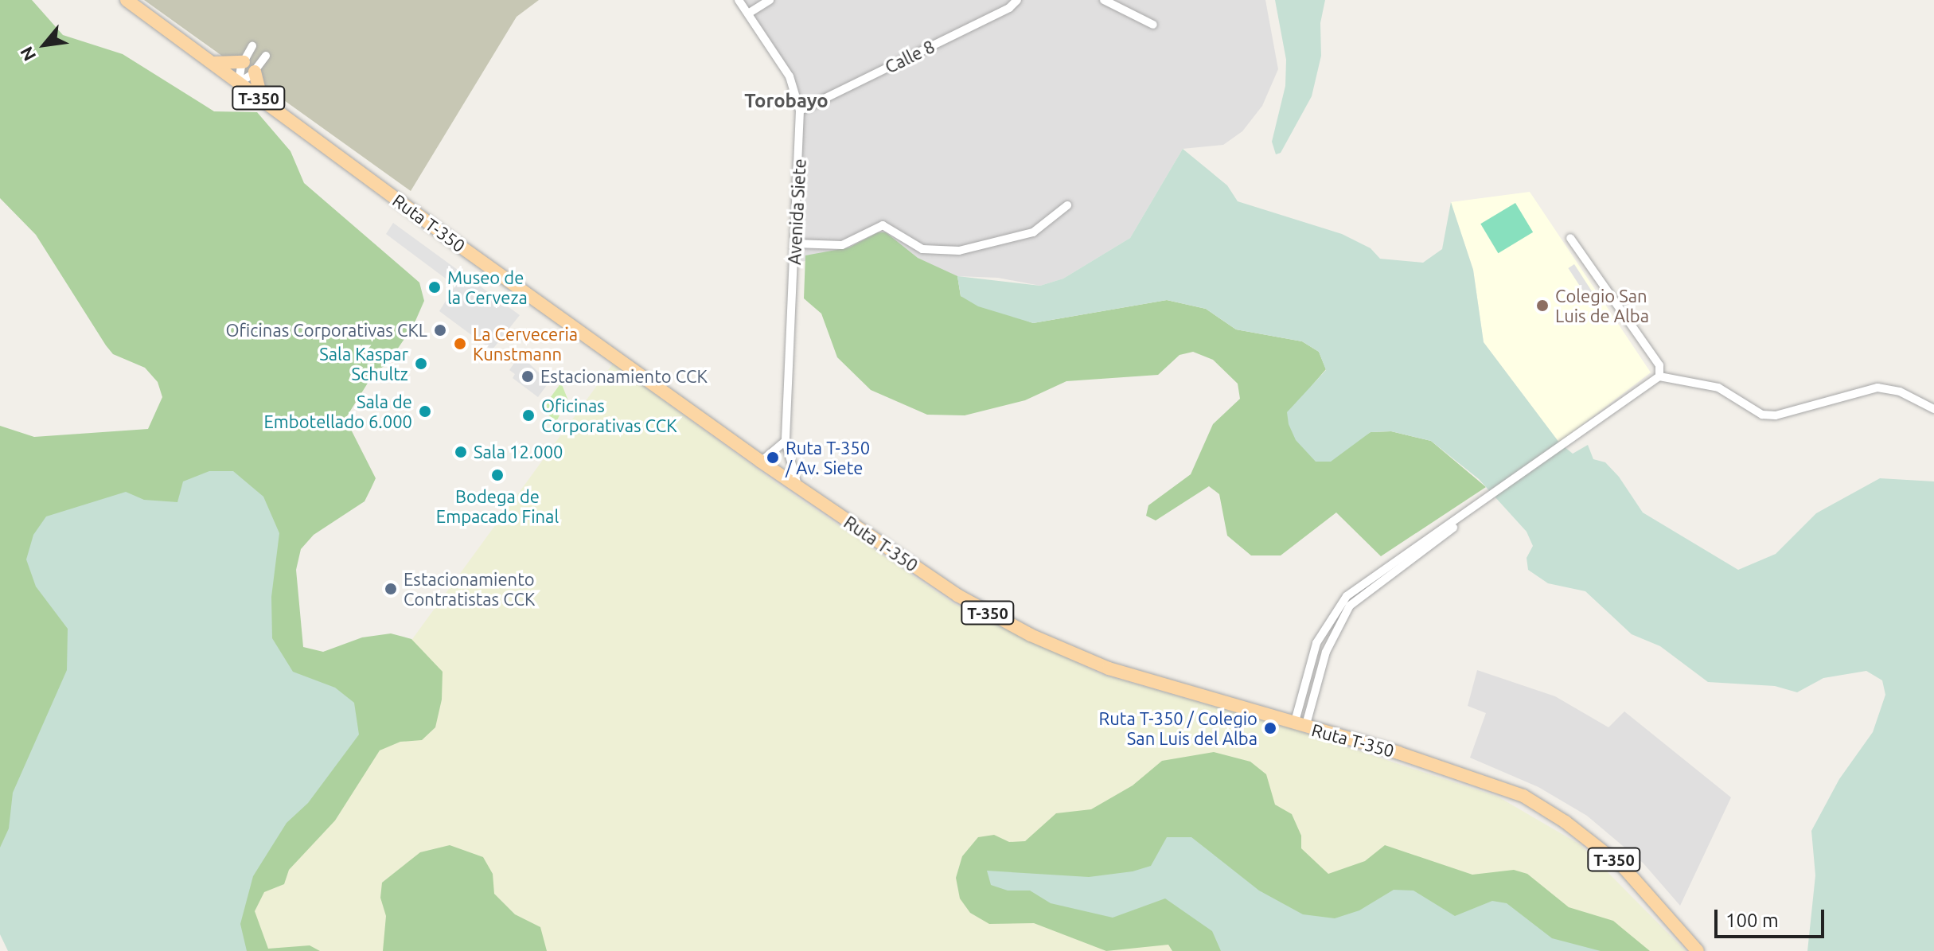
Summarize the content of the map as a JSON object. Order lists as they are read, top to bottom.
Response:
{
  "streets": {
    "main road": ["T-350", "Ruta T-350"],
    "street": ["Calle 8", "Avenida Siete"]
  },
  "crossings": [
    ["Calle 8", "Avenida Siete"],
    ["Avenida Siete", "Ruta T-350"]
  ],
  "districts": ["Torobayo"],
  "places": [
    "Museo de la Cerveza",
    "Colegio San Luis de Alba",
    "Oficinas Corporativas CKL",
    "La Cerveceria Kunstmann",
    "Sala Kaspar Schultz",
    "Estacionamiento CCK",
    "Sala de Embotellado 6.000",
    "Oficinas Corporativas CCK",
    "Sala 12.000",
    "Ruta T-350 / Av. Siete",
    "Bodega de Empacado Final",
    "Estacionamiento Contratistas CCK",
    "Ruta T-350 / Colegio San Luis del Alba"
  ],
  "scale_bar": "100 m",
  "north": "bottom left"
}
